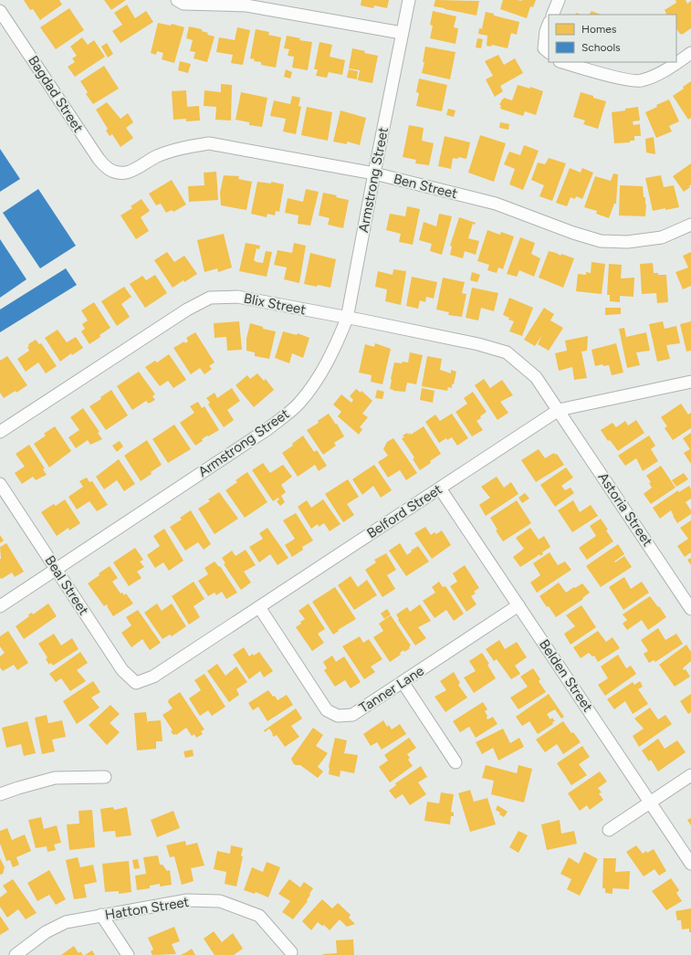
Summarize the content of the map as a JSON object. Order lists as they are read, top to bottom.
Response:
{
  "streets": {
    "street": [
      "Bagdad Street",
      "Armstrong Street",
      "Ben Street",
      "Blix Street",
      "Astoria Street",
      "Belford Street",
      "Beal Street",
      "Belden Street",
      "Tanner Lane",
      "Hatton Street"
    ]
  },
  "crossings": [
    ["Bagdad Street", "Ben Street"],
    ["Armstrong Street", "Ben Street"],
    ["Armstrong Street", "Blix Street"],
    ["Armstrong Street", "Beal Street"],
    ["Blix Street", "Astoria Street"],
    ["Blix Street", "Belford Street"],
    ["Astoria Street", "Belford Street"],
    ["Belford Street", "Beal Street"],
    ["Belford Street", "Belden Street"],
    ["Belford Street", "Tanner Lane"],
    ["Belden Street", "Tanner Lane"]
  ],
  "legend": ["Homes", "Schools"]
}
